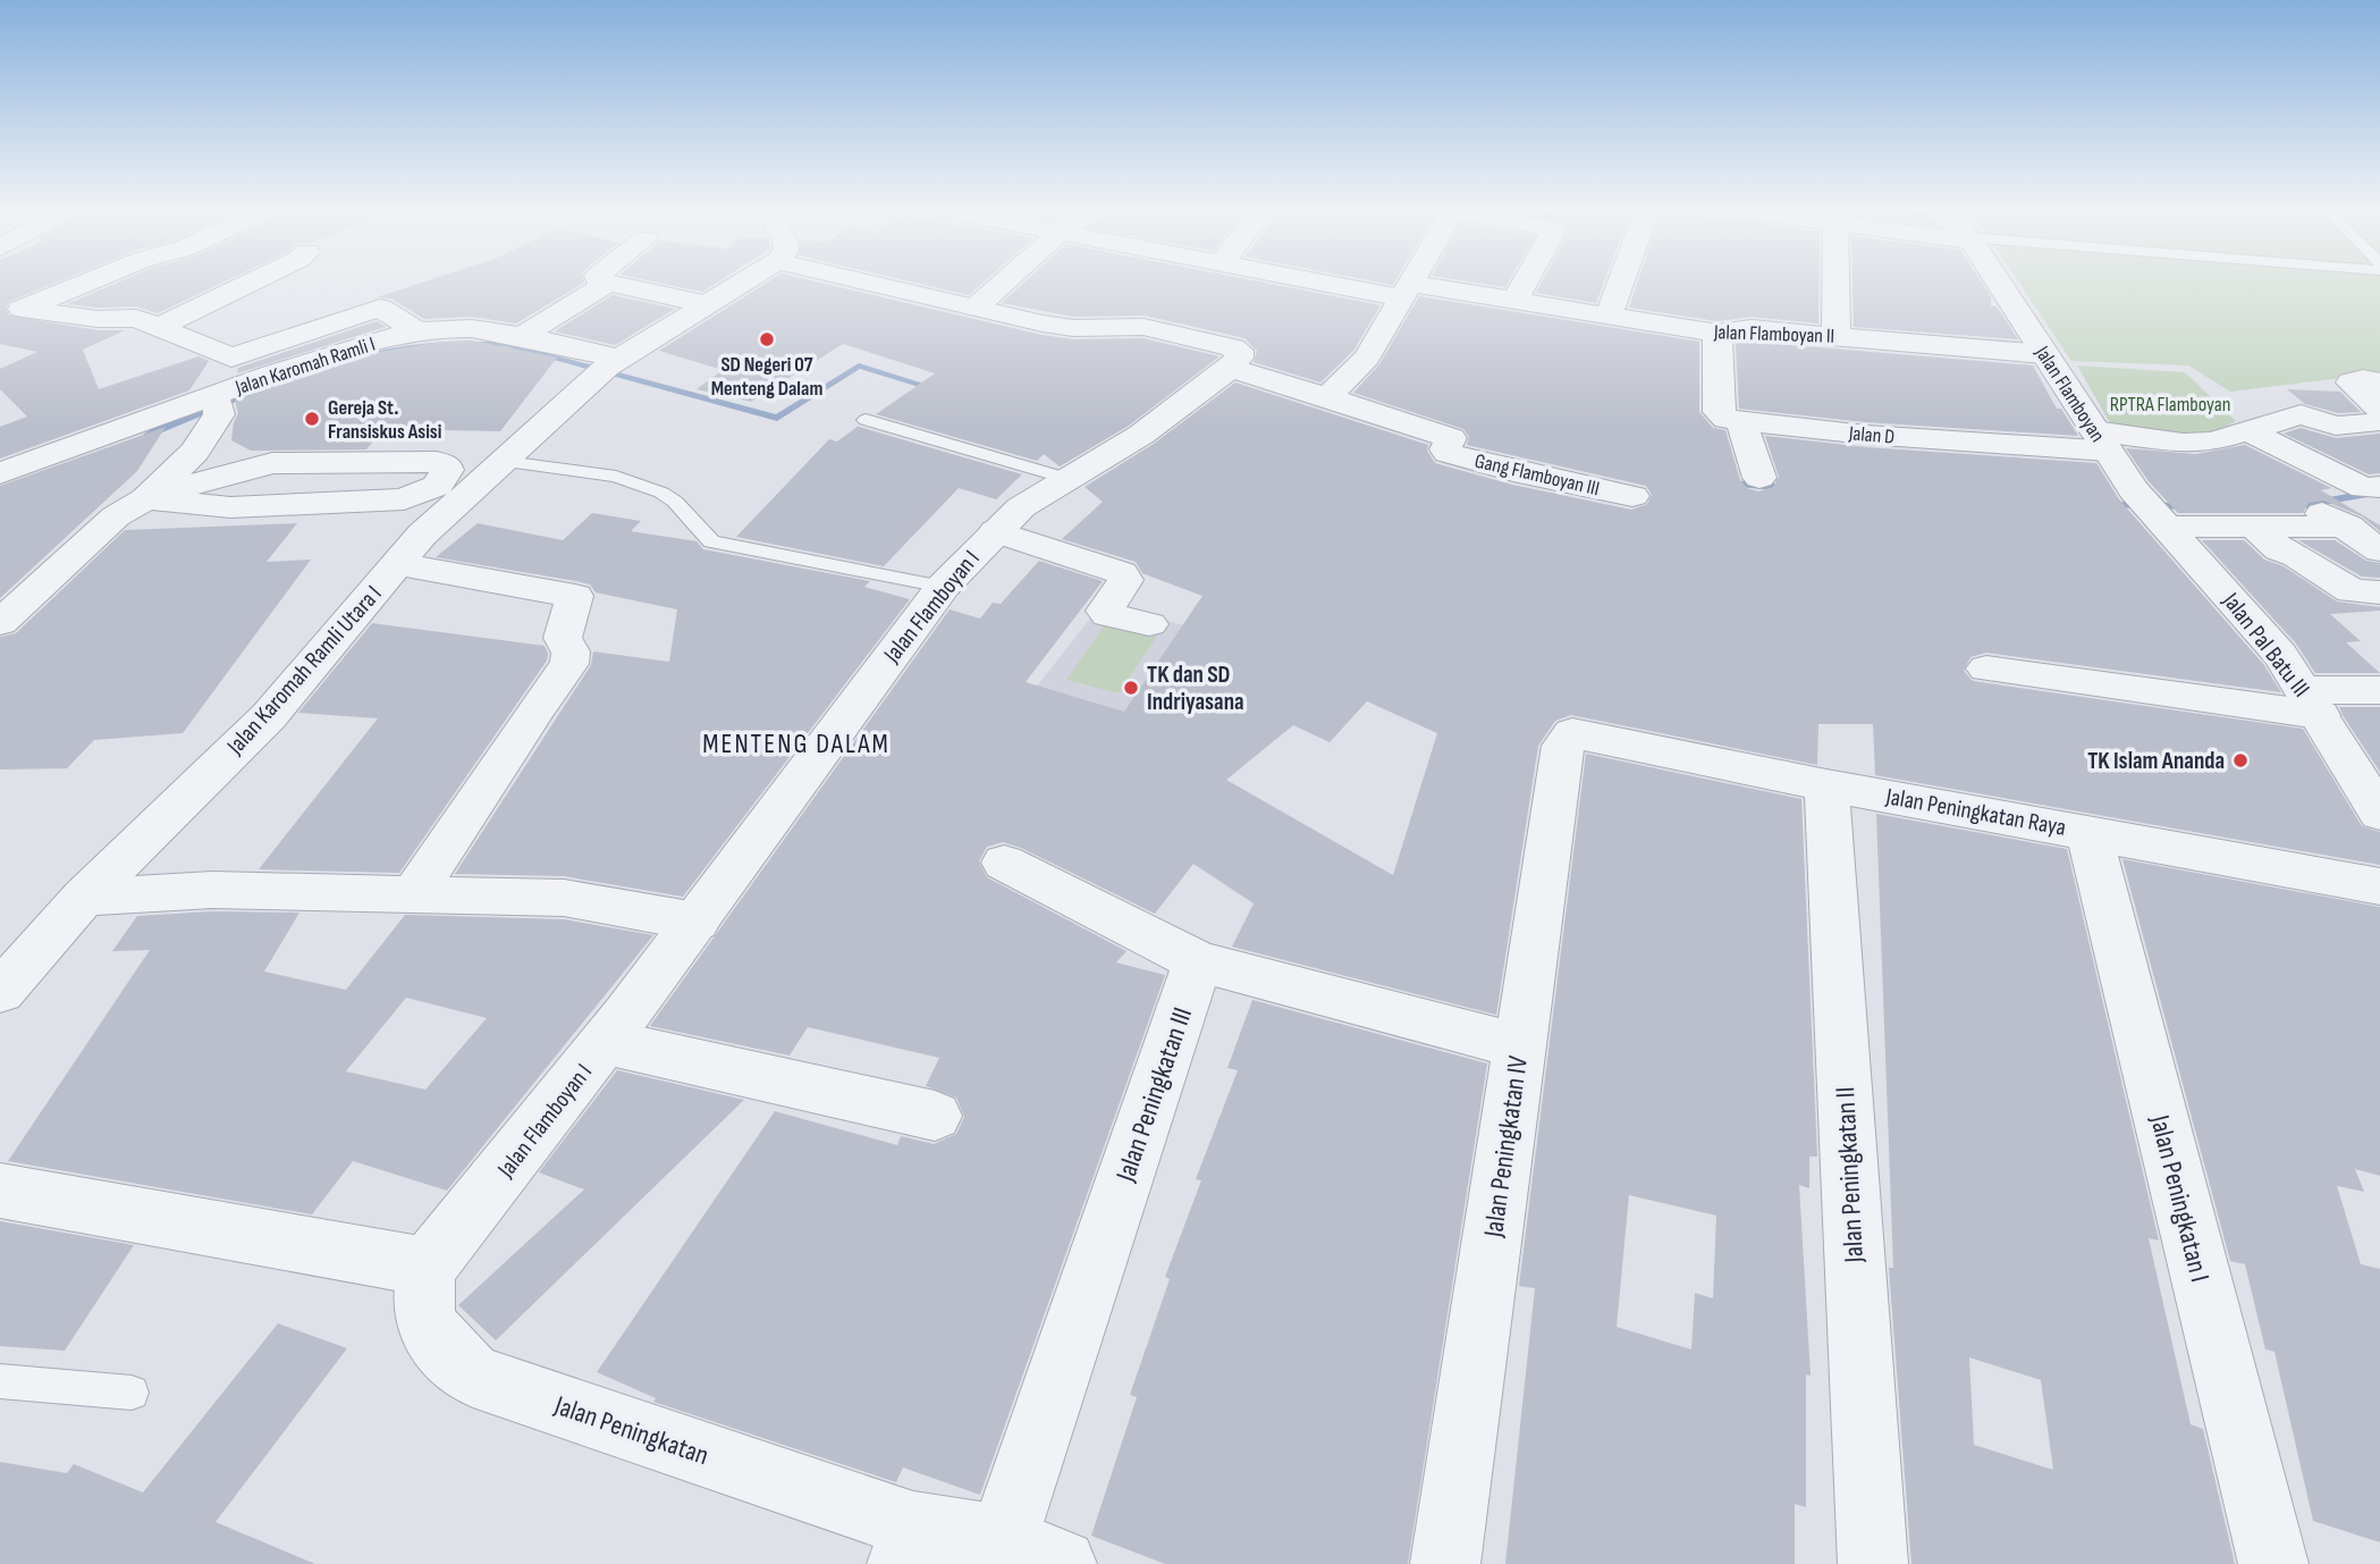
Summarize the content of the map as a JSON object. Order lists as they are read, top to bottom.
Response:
{
  "streets": {
    "street": [
      "Jalan Flamboyan II",
      "Jalan Karomah Ramli I",
      "Jalan Flamboyan",
      "Jalan D",
      "Gang Flamboyan III",
      "Jalan Flamboyan I",
      "Jalan Pal Batu III",
      "Jalan Karomah Ramli Utara I",
      "Jalan Peningkatan Raya",
      "Jalan Peningkatan III",
      "Jalan Peningkatan IV",
      "Jalan Peningkatan II",
      "Jalan Peningkatan I",
      "Jalan Peningkatan"
    ]
  },
  "crossings": [
    ["Jalan Flamboyan II", "Jalan Flamboyan"],
    ["Jalan Karomah Ramli I", "Jalan Karomah Ramli Utara I"],
    ["Jalan Flamboyan", "Jalan D"],
    ["Jalan Flamboyan", "Jalan Pal Batu III"],
    ["Jalan Flamboyan I", "Jalan Peningkatan"],
    ["Jalan Peningkatan Raya", "Jalan Peningkatan IV"],
    ["Jalan Peningkatan Raya", "Jalan Peningkatan II"],
    ["Jalan Peningkatan Raya", "Jalan Peningkatan I"]
  ],
  "districts": ["MENTENG DALAM"],
  "parks": ["RPTRA Flamboyan"],
  "places": [
    "SD Negeri 07 Menteng Dalam",
    "Gereja St. Fransiskus Asisi",
    "TK dan SD Indriyasana",
    "TK Islam Ananda"
  ]
}
